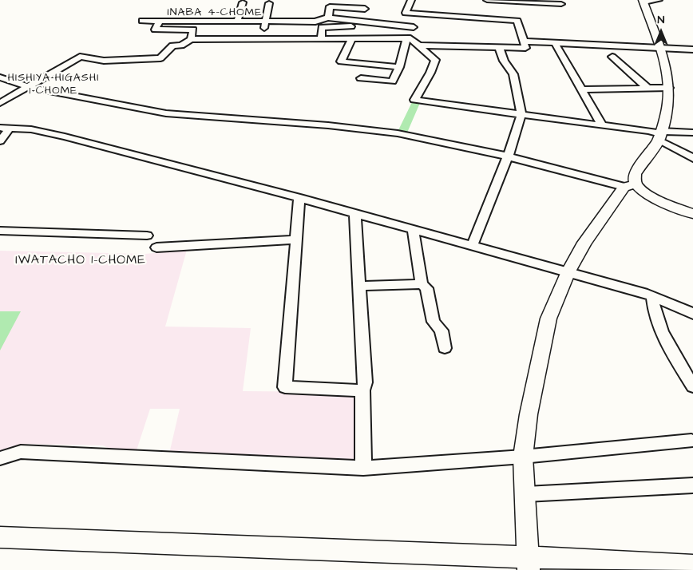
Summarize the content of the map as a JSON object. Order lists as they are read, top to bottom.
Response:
{
  "districts": ["INABA 4-CHOME", "HISHIYA-HIGASHI 1-CHOME", "IWATACHO 1-CHOME"],
  "north": "top"
}
